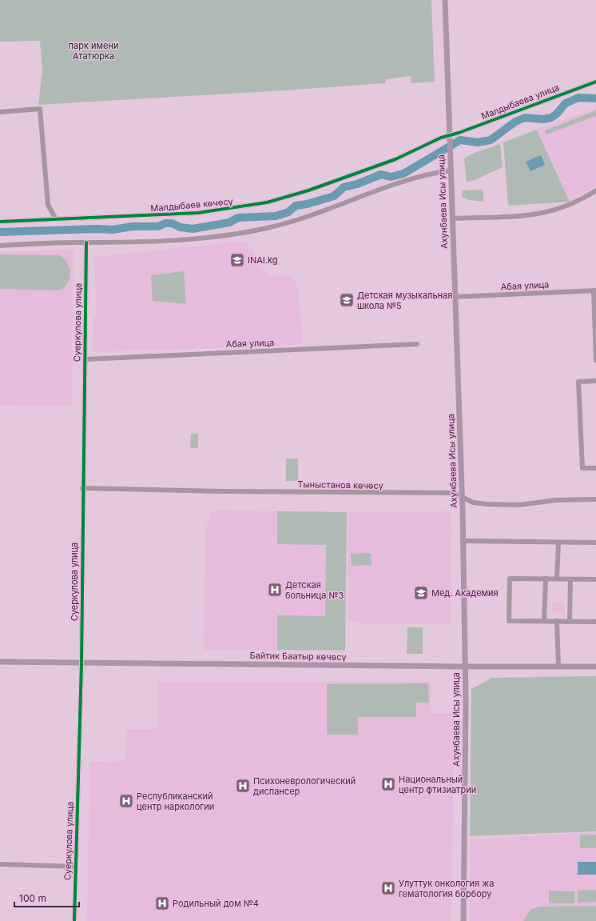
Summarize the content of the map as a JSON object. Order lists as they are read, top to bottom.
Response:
{
  "streets": {
    "main road": ["Ахунбаева Исы улица", "Байтик Баатыр көчөсү"],
    "street": [
      "Малдыбаева улица",
      "Малдыбаев көчөсү",
      "Абая улица",
      "Суеркулова улица",
      "Тыныстанов көчөсү"
    ]
  },
  "crossings": [
    ["Малдыбаева улица", "Ахунбаева Исы улица"],
    ["Малдыбаева улица", "Малдыбаев көчөсү"],
    ["Ахунбаева Исы улица", "Малдыбаев көчөсү"],
    ["Ахунбаева Исы улица", "Абая улица"],
    ["Ахунбаева Исы улица", "Тыныстанов көчөсү"],
    ["Ахунбаева Исы улица", "Байтик Баатыр көчөсү"],
    ["Абая улица", "Суеркулова улица"],
    ["Суеркулова улица", "Тыныстанов көчөсү"],
    ["Суеркулова улица", "Байтик Баатыр көчөсү"]
  ],
  "parks": ["парк имени Ататюрка"],
  "places": {
    "school or university": ["INAI.kg", "Детская музыкальная школа №5", "Мед. Академия"],
    "hospital": [
      "Детская больница №3",
      "Национальный центр фтизиатрии",
      "Психоневрологический диспансер",
      "Республиканский центр наркологии",
      "Улуттук онкология жа гематология борбору",
      "Родильный дом №4"
    ]
  },
  "scale_bar": "100 m"
}
